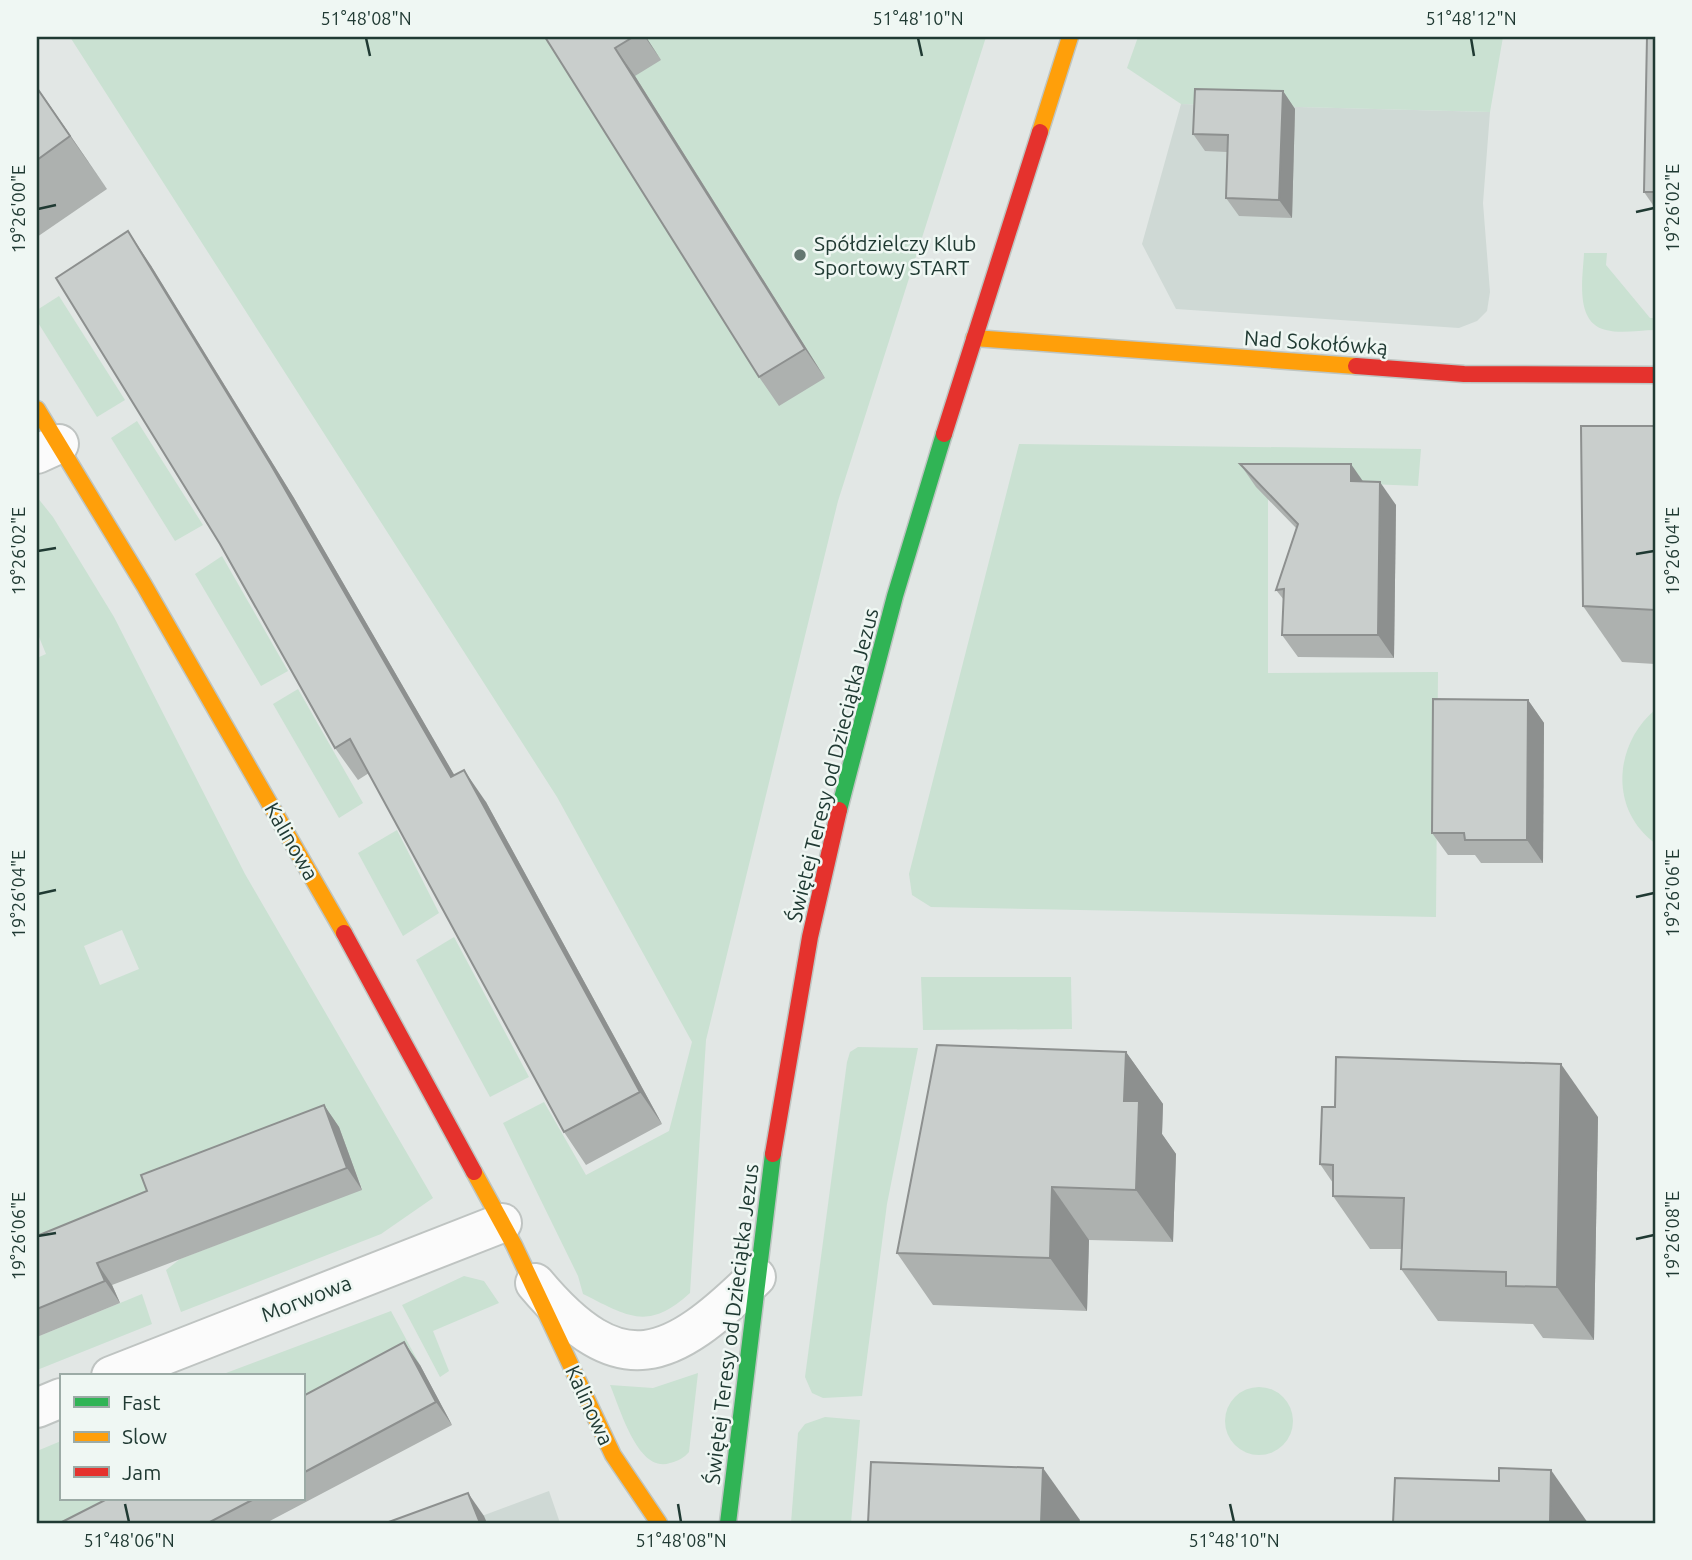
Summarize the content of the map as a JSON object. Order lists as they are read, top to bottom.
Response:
{
  "streets": {
    "street": [
      "Nad Sokołówką",
      "Świętej Teresy od Dzieciątka Jezus",
      "Kalinowa",
      "Morwowa"
    ]
  },
  "crossings": [
    ["Nad Sokołówką", "Świętej Teresy od Dzieciątka Jezus"],
    ["Świętej Teresy od Dzieciątka Jezus", "Kalinowa"],
    ["Kalinowa", "Morwowa"]
  ],
  "places": ["Spółdzielczy Klub Sportowy START"],
  "legend": ["Fast", "Slow", "Jam"],
  "coordinates": [
    "51°48'08\"N",
    "51°48'10\"N",
    "51°48'12\"N",
    "19°26'02\"E",
    "19°26'00\"E",
    "19°26'04\"E",
    "19°26'06\"E",
    "19°26'08\"E",
    "51°48'06\"N"
  ]
}
